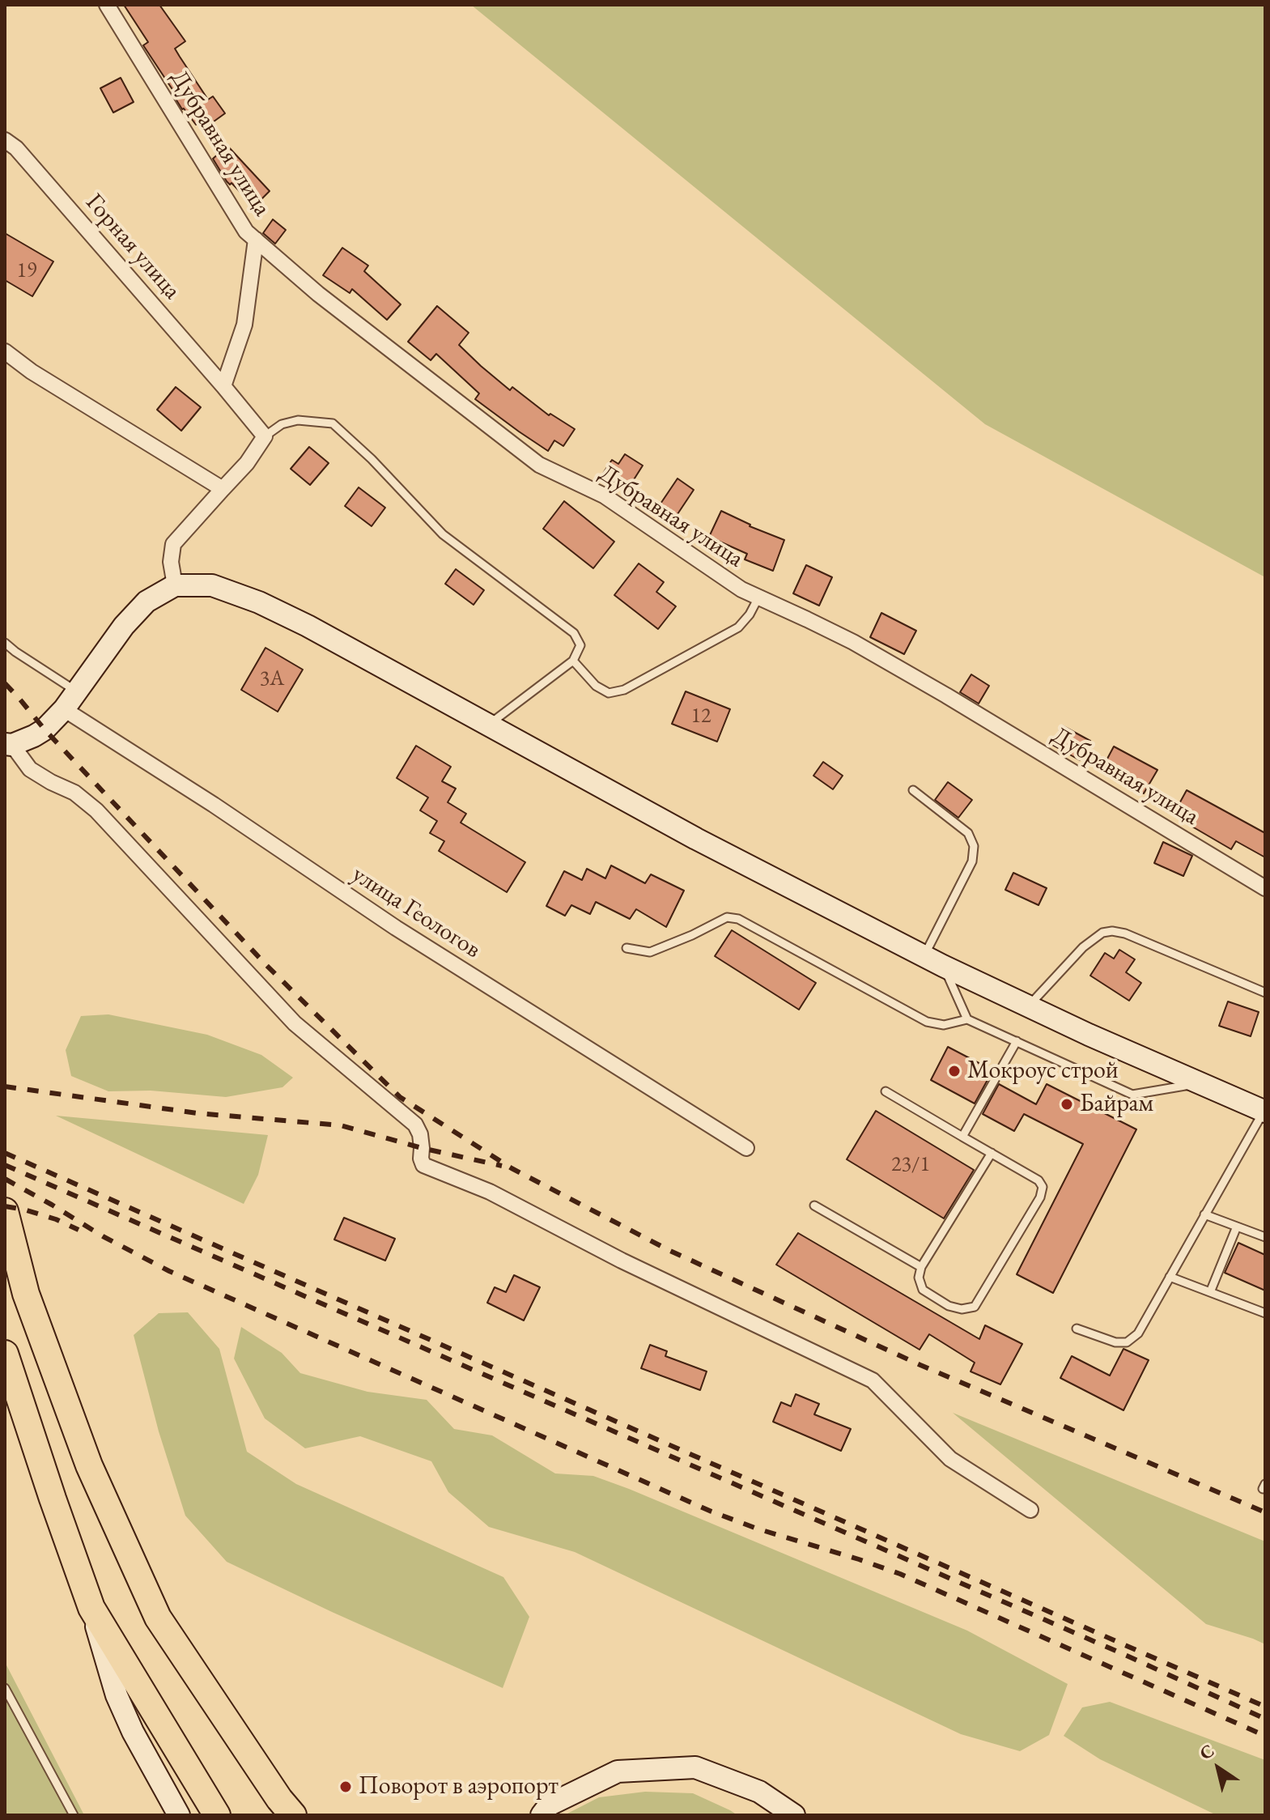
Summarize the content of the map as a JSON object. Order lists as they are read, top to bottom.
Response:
{
  "streets": {
    "street": ["Дубравная улица", "Горная улица", "улица Геологов"]
  },
  "places": ["Мокроус строй", "Байрам", "Поворот в аэропорт"],
  "house_numbers": [
    "19",
    "3А",
    "12",
    "23/1"
  ],
  "north": "top left"
}
